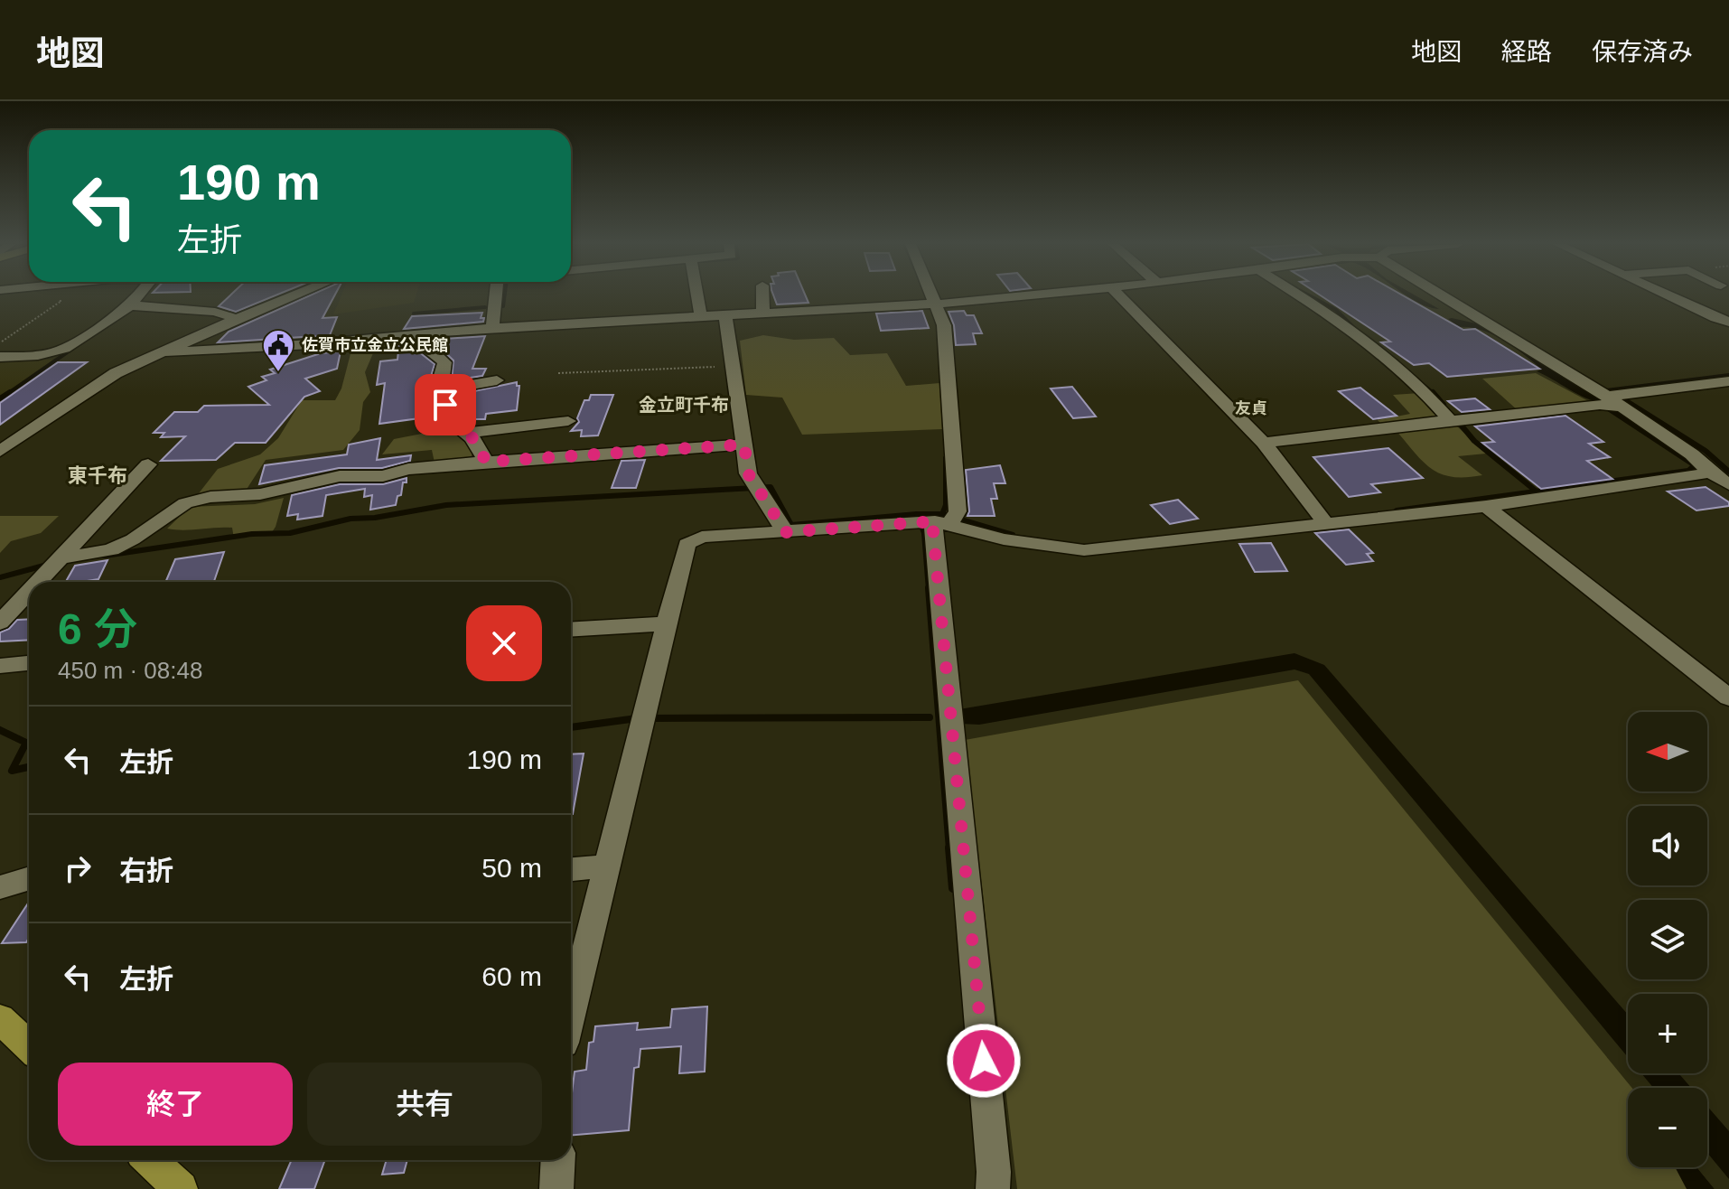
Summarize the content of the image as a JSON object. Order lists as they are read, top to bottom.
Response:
{
  "districts": ["金立町千布", "友貞", "東千布"],
  "places": {
    "public building": ["佐賀市立金立公民館"]
  },
  "north": "left",
  "page": {
    "header": "地図",
    "nav": ["地図", "経路", "保存済み"],
    "turn": ["190 m", "左折"],
    "heading": ["6 分", "450 m · 08:48"],
    "list": [
      {
        "name": "左折",
        "value": "190 m"
      },
      {
        "name": "右折",
        "value": "50 m"
      },
      {
        "name": "左折",
        "value": "60 m"
      }
    ],
    "map_buttons": ["+", "−"],
    "buttons": ["終了", "共有"]
  }
}
